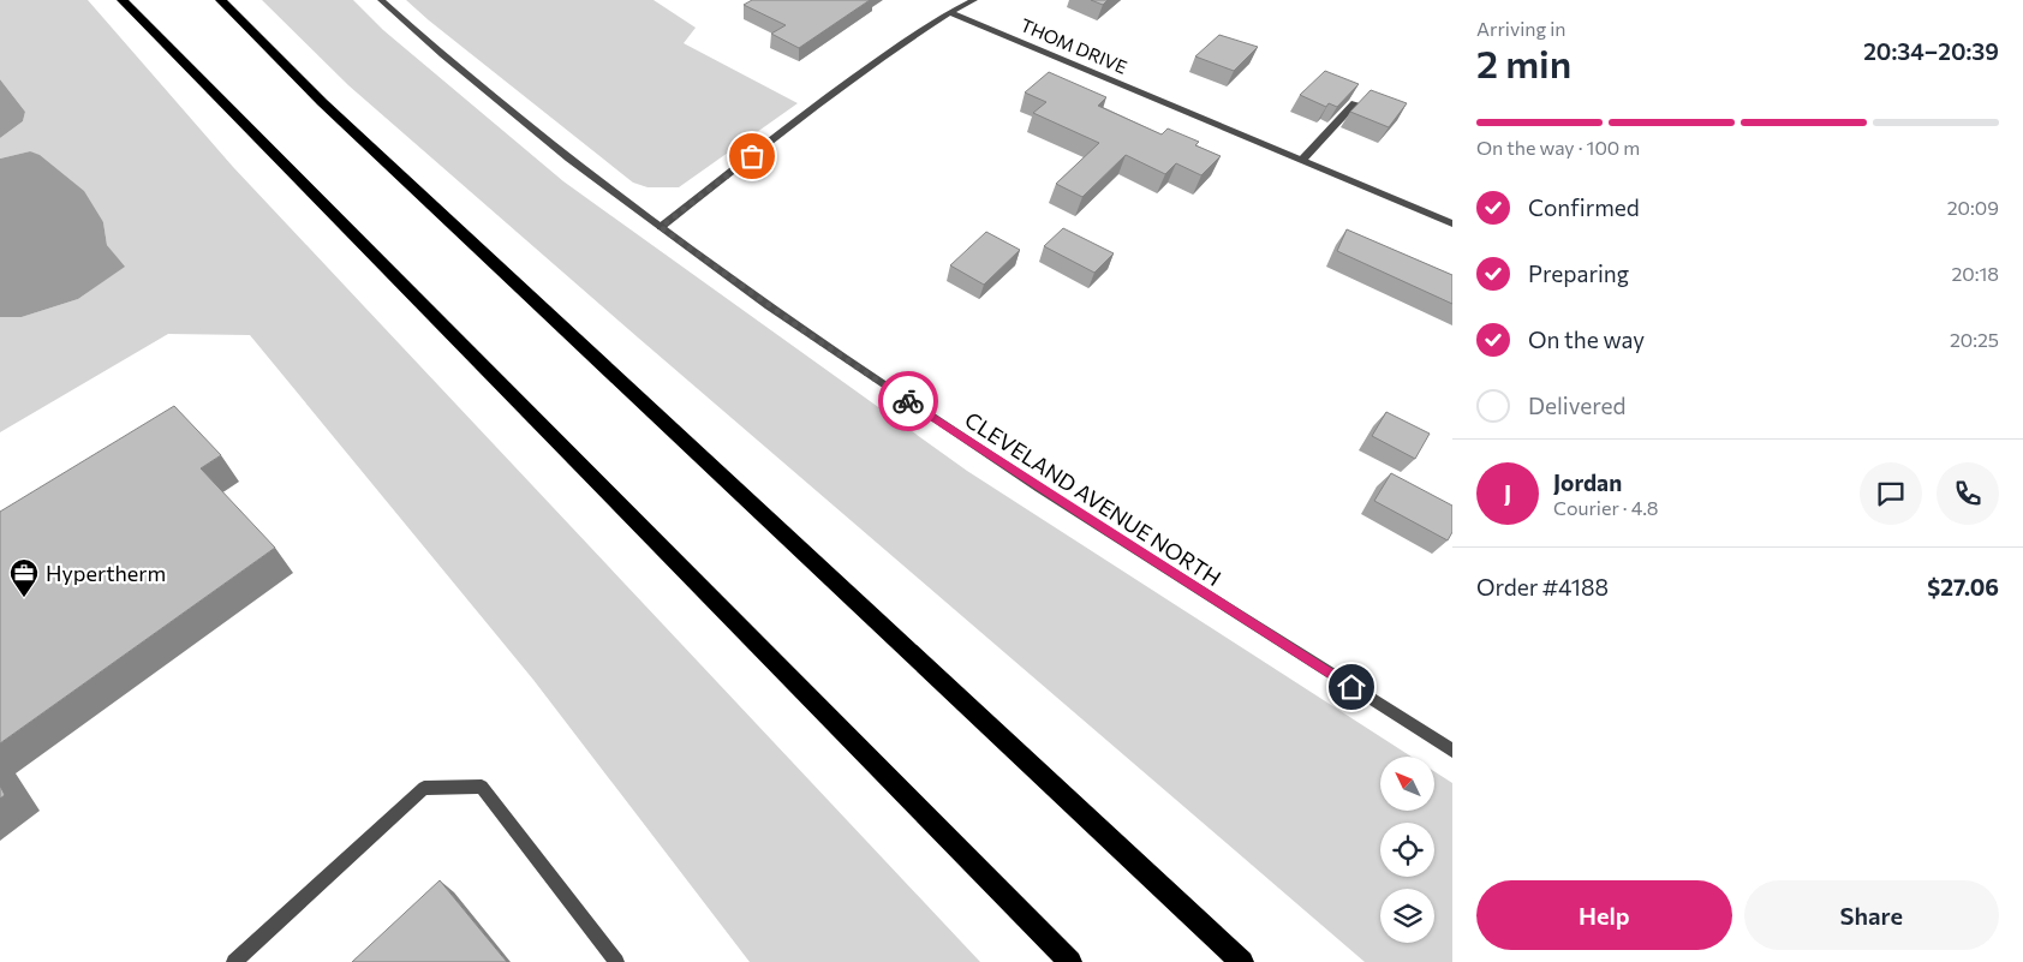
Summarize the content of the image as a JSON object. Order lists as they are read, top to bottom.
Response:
{
  "streets": {
    "street": ["THOM DRIVE", "CLEVELAND AVENUE NORTH"]
  },
  "places": {
    "office": ["Hypertherm"]
  },
  "north": "top left",
  "page": {
    "heading": ["2 min", "Arriving in", "20:34–20:39"],
    "panel": [
      "Jordan",
      "Courier · 4.8",
      "Order #4188",
      "$27.06"
    ],
    "bar": "On the way · 100 m",
    "list": [
      ["Confirmed", "20:09"],
      ["Preparing", "20:18"],
      ["On the way", "20:25"],
      "Delivered"
    ],
    "round": "J",
    "buttons": ["Help", "Share"]
  }
}
